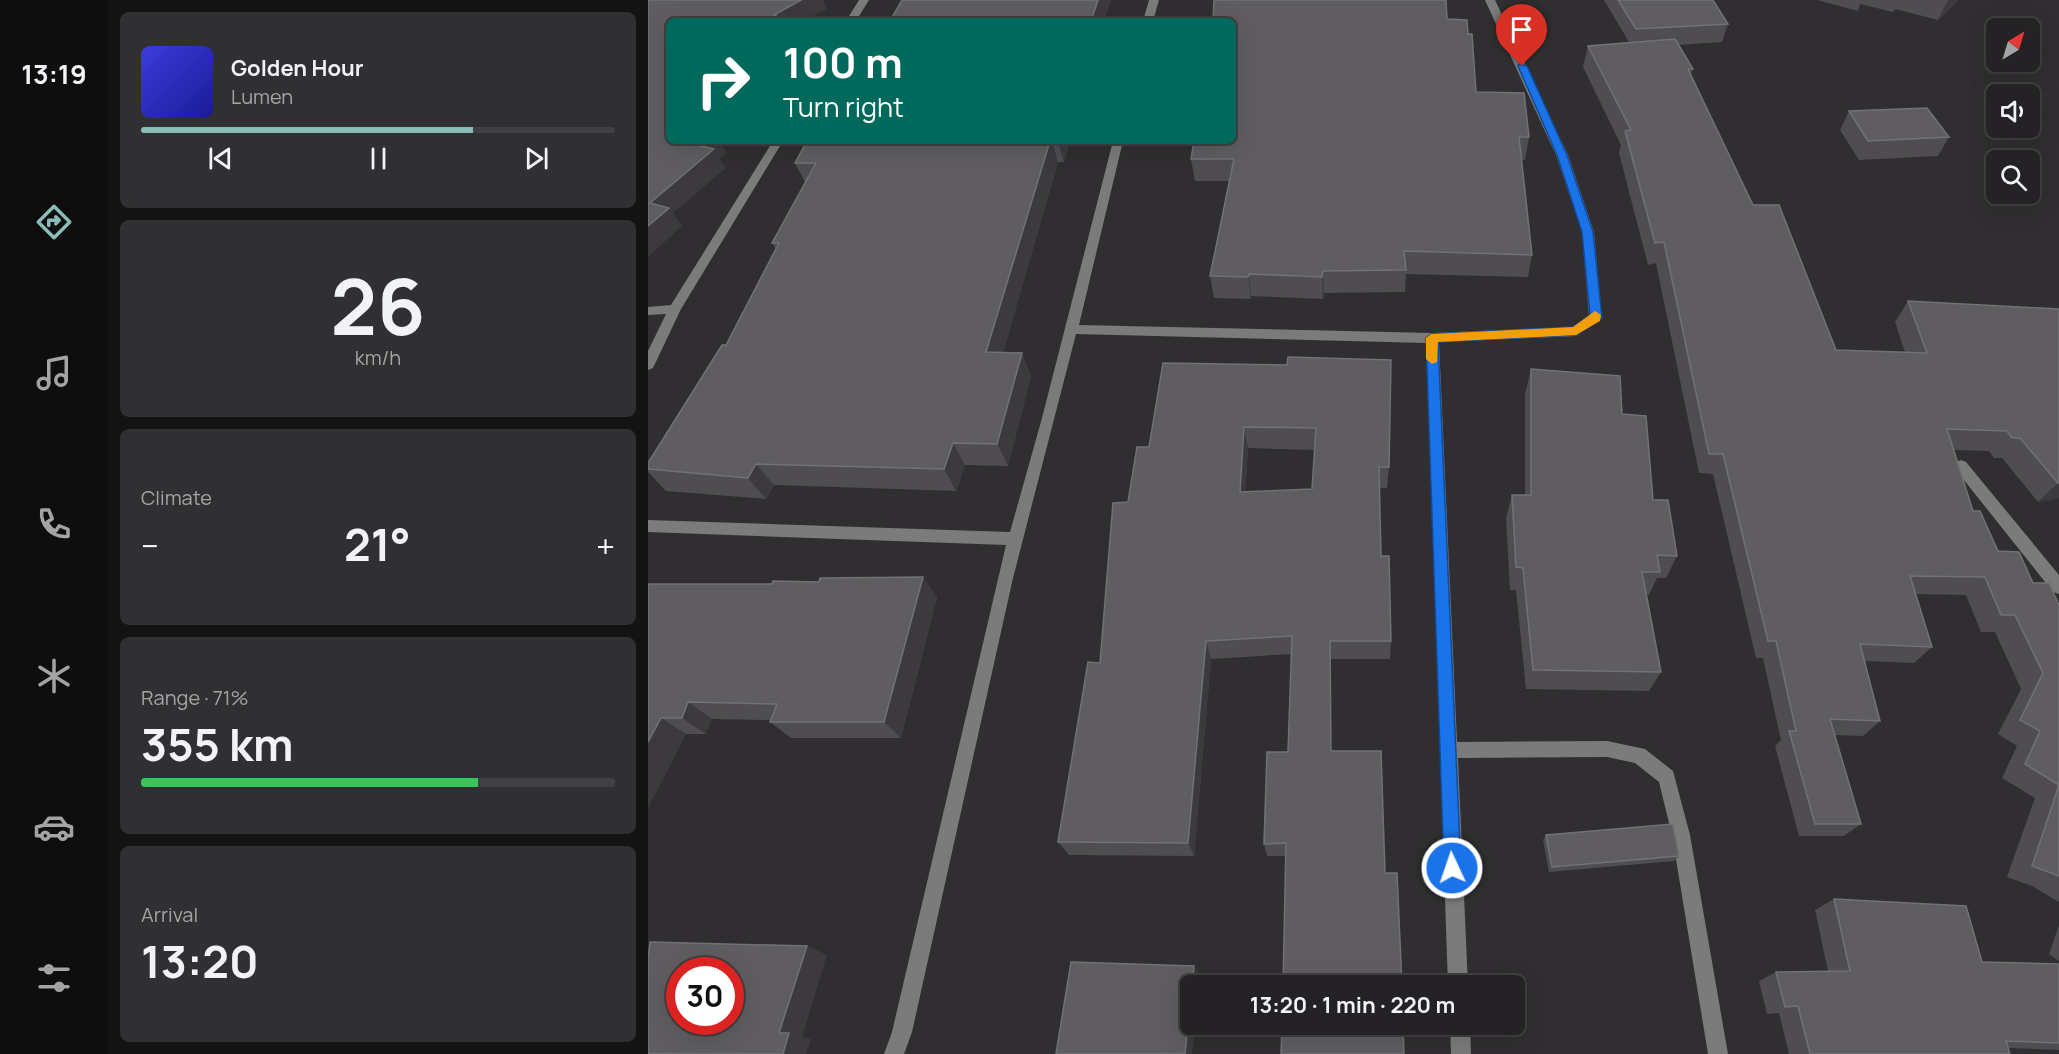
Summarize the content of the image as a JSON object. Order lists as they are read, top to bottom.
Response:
{
  "north": "top right",
  "page": {
    "tabs": "13:19",
    "turn": ["100 m", "Turn right"],
    "song": ["Golden Hour", "Lumen"],
    "tile": [
      ["26", "km/h"],
      "Climate",
      ["Range · 71%", "355 km"],
      ["Arrival", "13:20"]
    ],
    "heat": ["−", "21°", "+"],
    "limit": "30",
    "trip": "13:20 · 1 min · 220 m"
  }
}
